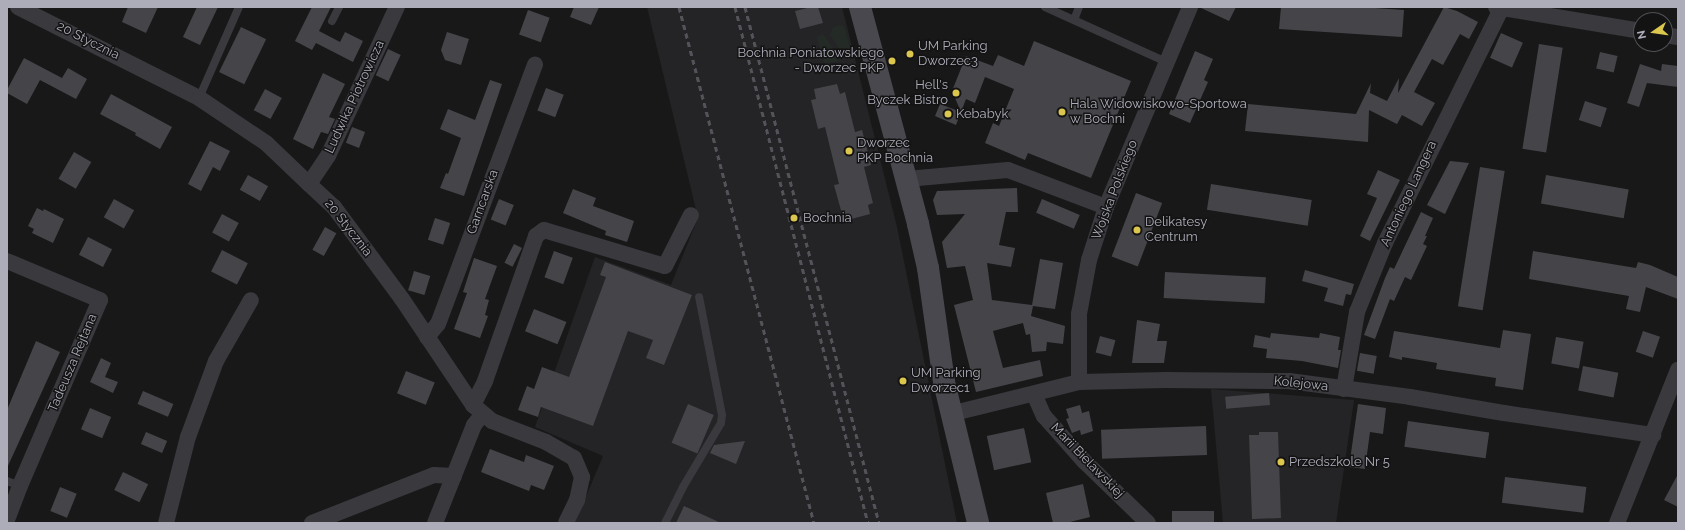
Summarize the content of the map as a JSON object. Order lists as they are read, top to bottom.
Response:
{
  "streets": {
    "street": [
      "20 Stycznia",
      "Ludwika Piotrowicza",
      "Wojska Polskiego",
      "Antoniego Langera",
      "Garncarska",
      "Tadeusza Rejtana",
      "Kolejowa",
      "Marii Bielawskiej"
    ]
  },
  "crossings": [
    ["20 Stycznia", "Ludwika Piotrowicza"],
    ["20 Stycznia", "Garncarska"],
    ["Wojska Polskiego", "Kolejowa"],
    ["Antoniego Langera", "Kolejowa"],
    ["Kolejowa", "Marii Bielawskiej"]
  ],
  "places": [
    "UM Parking Dworzec3",
    "Bochnia Poniatowskiego - Dworzec PKP",
    "Hell's Byczek Bistro",
    "Hala Widowiskowo-Sportowa w Bochni",
    "Kebabyk",
    "Dworzec PKP Bochnia",
    "Bochnia",
    "Delikatesy Centrum",
    "UM Parking Dworzec1",
    "Przedszkole Nr 5"
  ],
  "north": "left"
}
